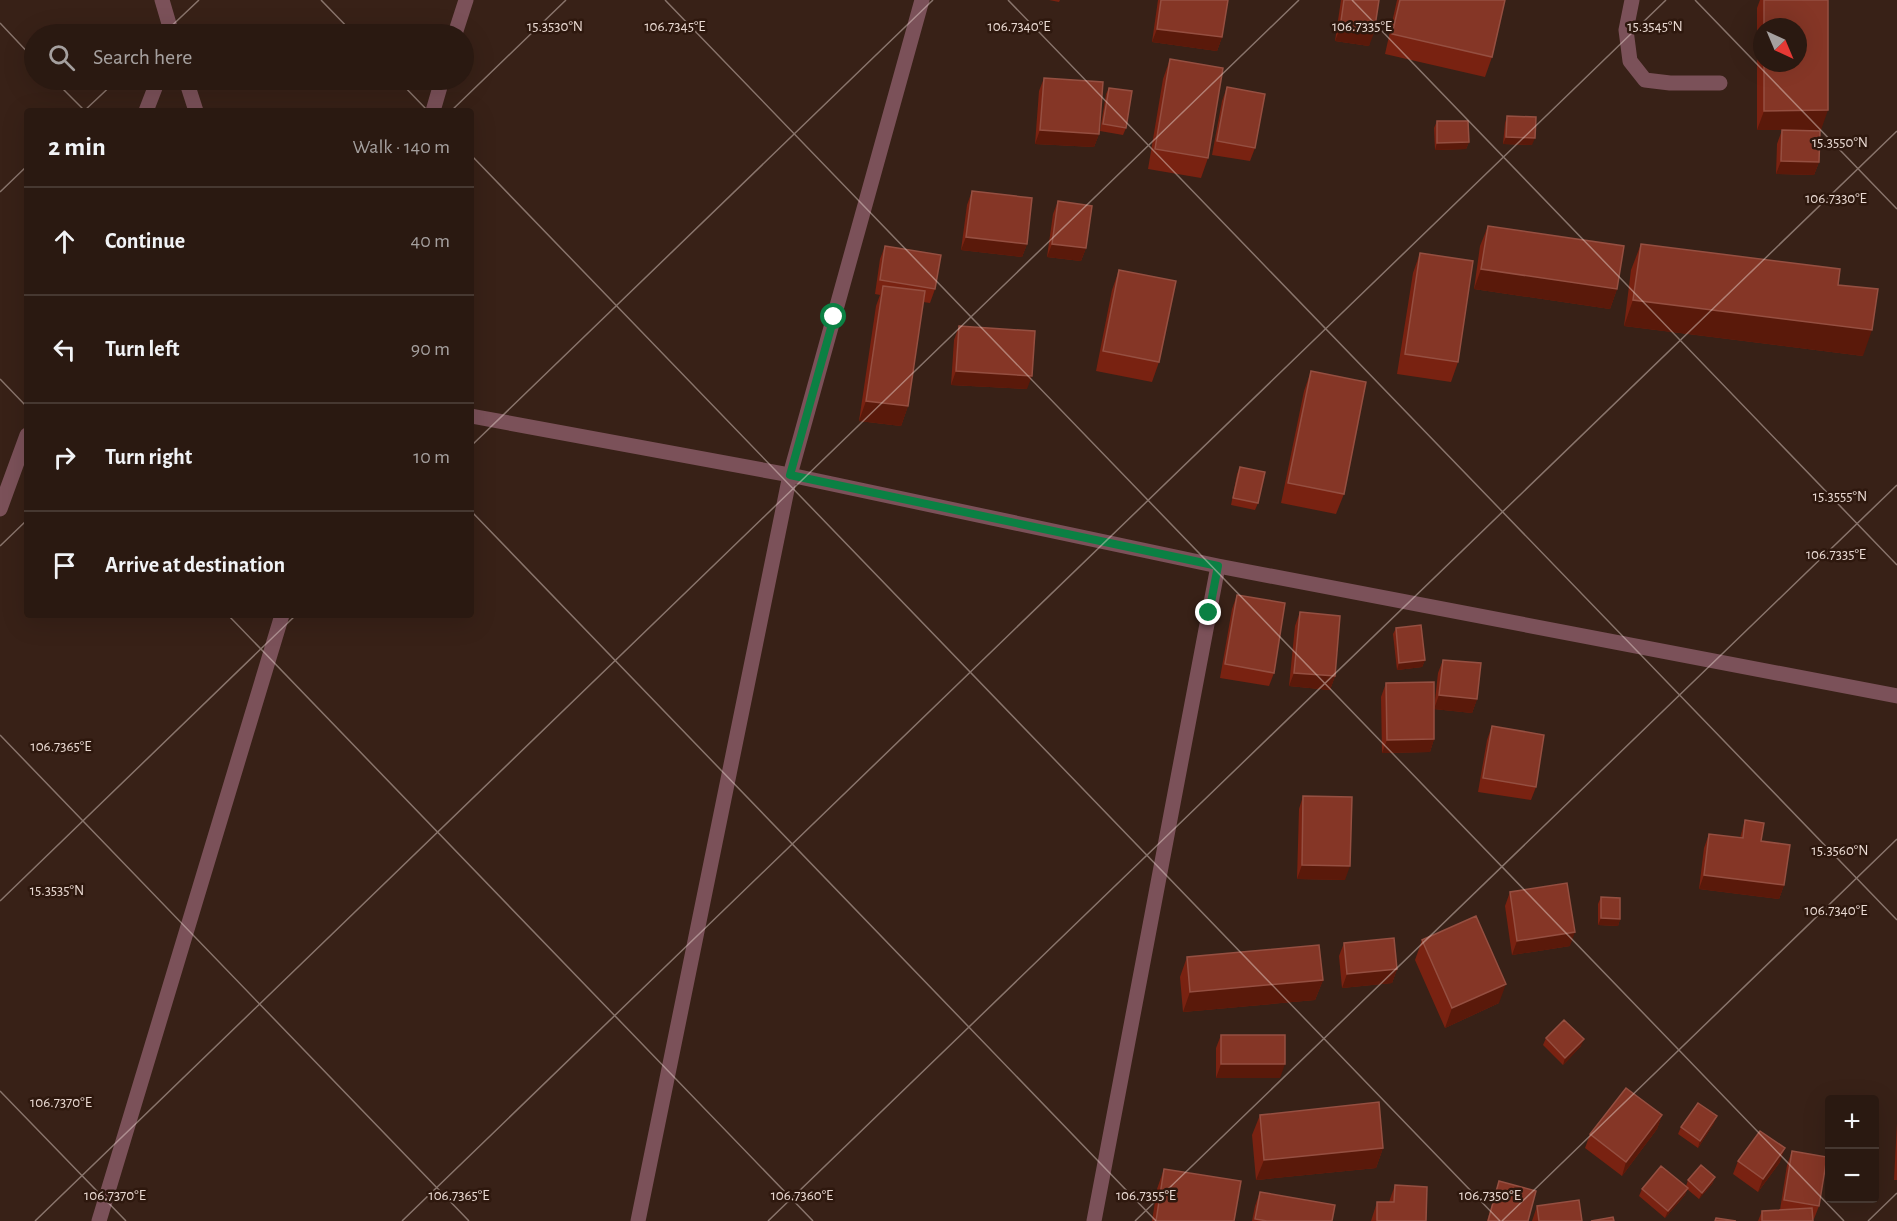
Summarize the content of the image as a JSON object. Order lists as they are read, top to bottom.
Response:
{
  "north": "bottom right",
  "page": {
    "search": "Search here",
    "heading": ["2 min", "Walk · 140 m"],
    "list": [
      ["Continue", "40 m"],
      ["Turn left", "90 m"],
      ["Turn right", "10 m"],
      "Arrive at destination"
    ],
    "map_buttons": ["+", "−"]
  },
  "coordinates": [
    "15.3530°N",
    "15.3545°N",
    "106.7345°E",
    "106.7340°E",
    "106.7335°E",
    "15.3550°N",
    "106.7330°E",
    "15.3555°N",
    "106.7365°E",
    "15.3560°N",
    "15.3535°N",
    "106.7370°E",
    "106.7360°E",
    "106.7355°E",
    "106.7350°E"
  ]
}
